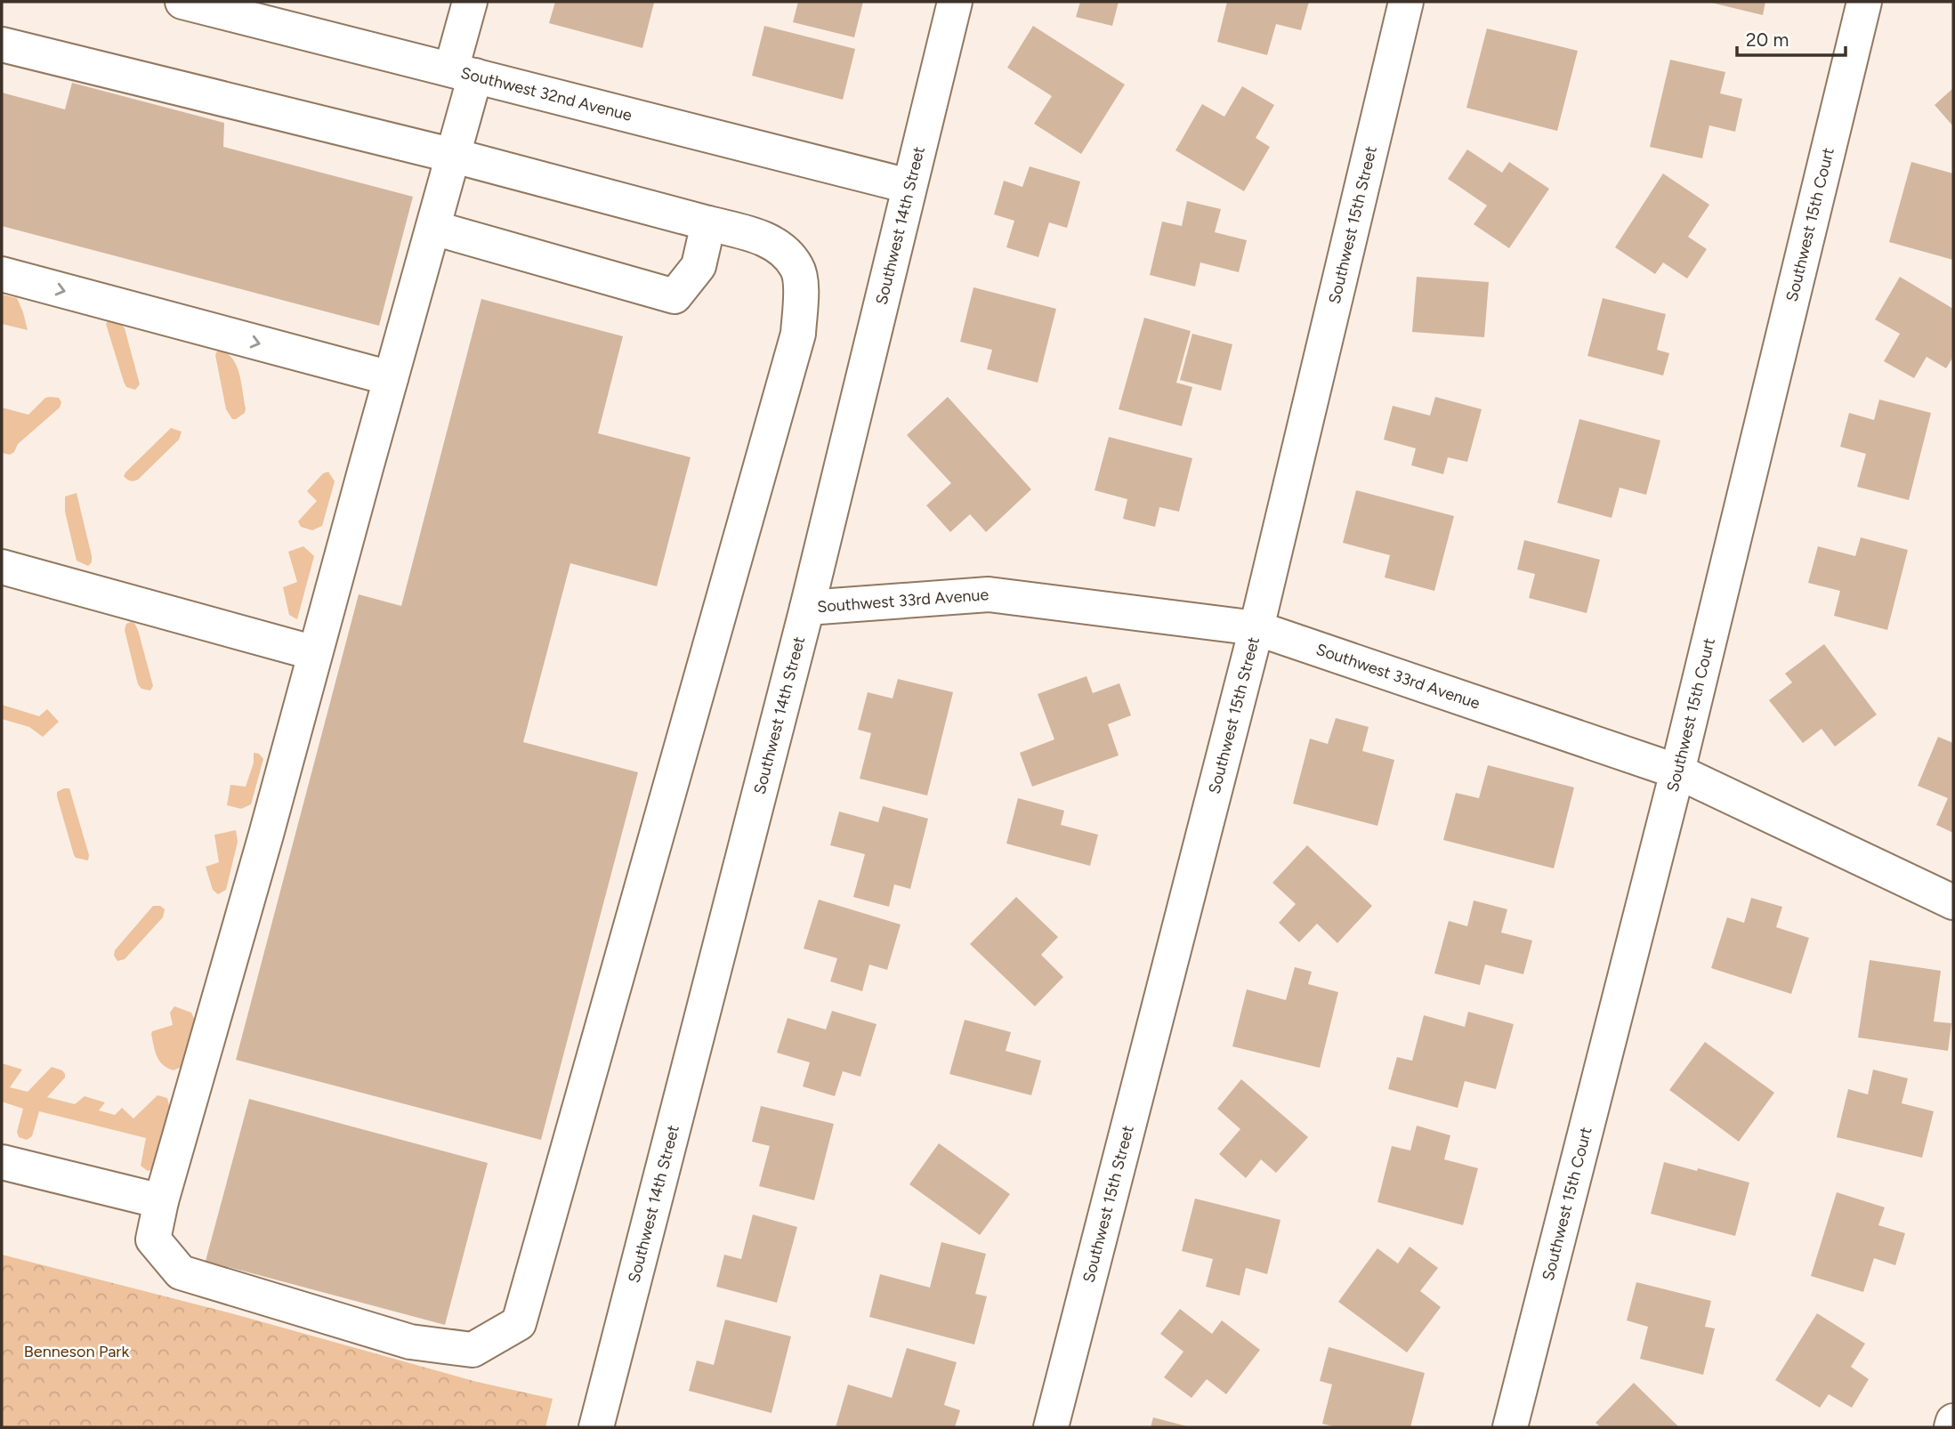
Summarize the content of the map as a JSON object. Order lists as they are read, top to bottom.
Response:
{
  "streets": {
    "street": [
      "Southwest 32nd Avenue",
      "Southwest 14th Street",
      "Southwest 15th Street",
      "Southwest 15th Court",
      "Southwest 33rd Avenue"
    ]
  },
  "crossings": [
    ["Southwest 32nd Avenue", "Southwest 14th Street"],
    ["Southwest 14th Street", "Southwest 33rd Avenue"],
    ["Southwest 15th Street", "Southwest 33rd Avenue"],
    ["Southwest 15th Court", "Southwest 33rd Avenue"]
  ],
  "parks": ["Benneson Park"],
  "scale_bar": "20 m"
}
